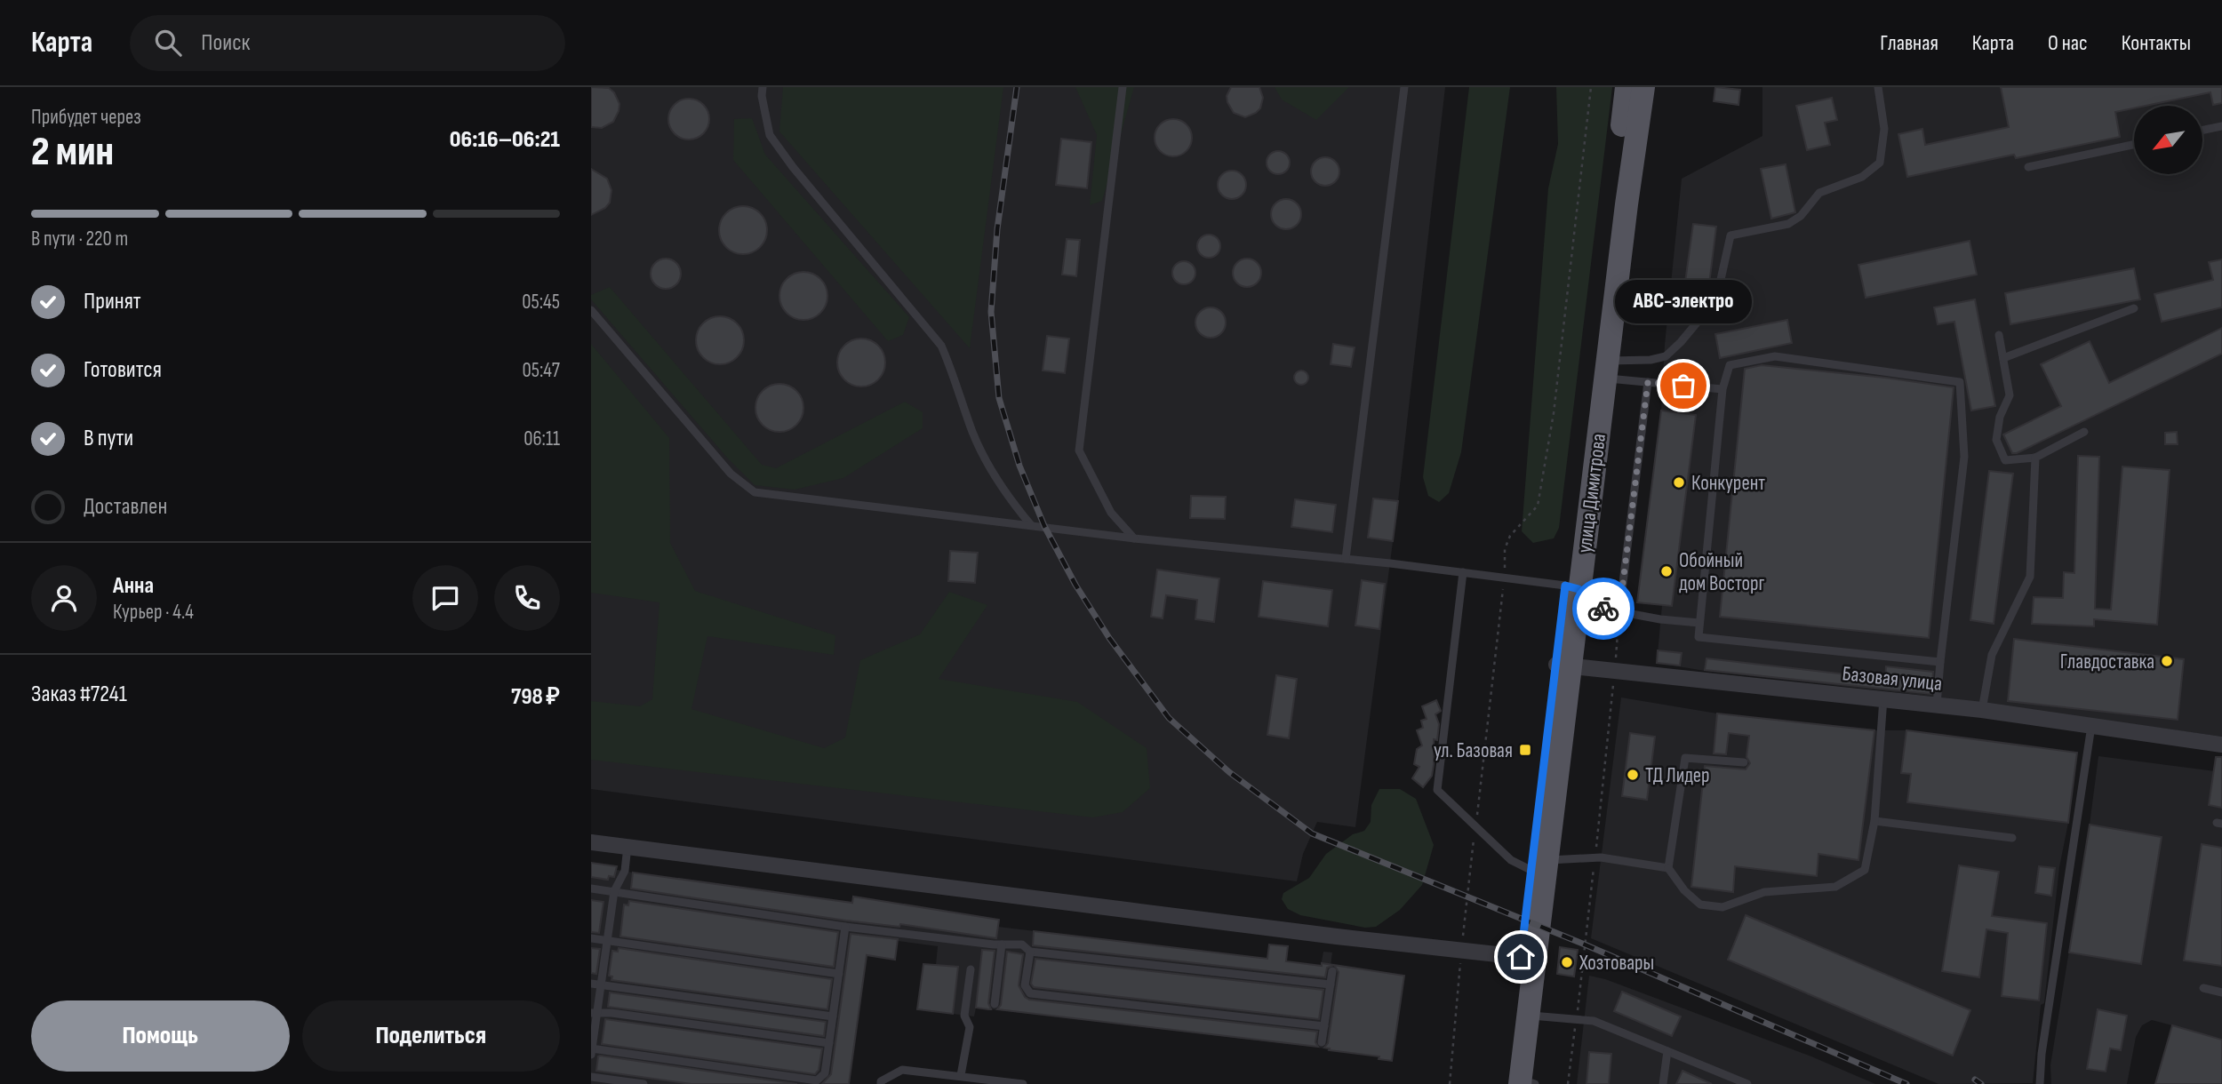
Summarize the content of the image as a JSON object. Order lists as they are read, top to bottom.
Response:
{
  "streets": {
    "main road": ["улица Димитрова"],
    "street": ["Базовая улица"]
  },
  "crossings": [
    ["улица Димитрова", "Базовая улица"]
  ],
  "places": {
    "other": [
      "АВС-электро",
      "Конкурент",
      "Обойный дом Восторг",
      "Главдоставка",
      "ТД Лидер",
      "Хозтовары"
    ],
    "transit": ["ул. Базовая"]
  },
  "north": "bottom left",
  "page": {
    "header": "Карта",
    "search": "Поиск",
    "nav": [
      "Главная",
      "Карта",
      "О нас",
      "Контакты"
    ],
    "heading": ["2 мин", "Прибудет через", "06:16–06:21"],
    "panel": [
      "Анна",
      "Курьер · 4.4",
      "Заказ #7241",
      "798 ₽"
    ],
    "bar": "В пути · 220 m",
    "list": [
      ["Принят", "05:45"],
      ["Готовится", "05:47"],
      ["В пути", "06:11"],
      "Доставлен"
    ],
    "bubble": "АВС-электро",
    "buttons": ["Помощь", "Поделиться"]
  }
}
